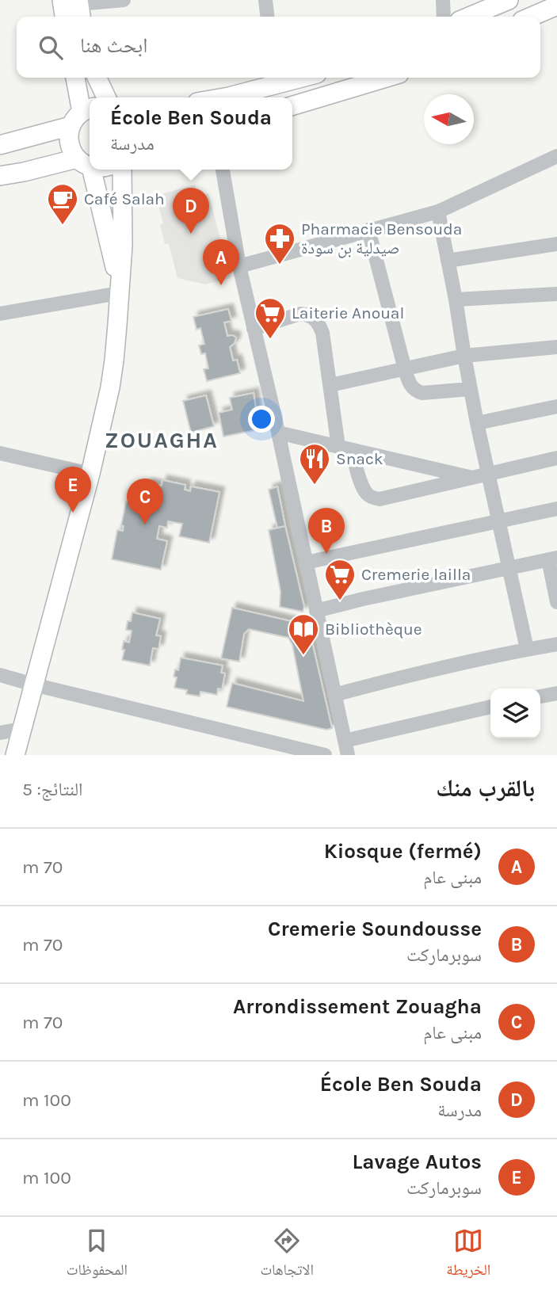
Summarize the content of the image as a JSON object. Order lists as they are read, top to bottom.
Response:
{
  "districts": ["ZOUAGHA"],
  "places": {
    "cafe": ["Café Salah"],
    "pharmacy": ["Pharmacie Bensouda صيدلية بن سودة"],
    "supermarket": ["Laiterie Anoual", "Cremerie lailla"],
    "restaurant": ["Snack"],
    "library": ["Bibliothèque"]
  },
  "north": "left",
  "page": {
    "search": "ابحث هنا",
    "popup": ["École Ben Souda", "مدرسة"],
    "pins": [
      "D",
      "A",
      "E",
      "C",
      "B"
    ],
    "heading": ["بالقرب منك", "النتائج: 5"],
    "list": [
      {
        "mark": "A",
        "name": "Kiosque (fermé)",
        "note": "مبنى عام",
        "value": "70 m"
      },
      {
        "mark": "B",
        "name": "Cremerie Soundousse",
        "note": "سوبرماركت",
        "value": "70 m"
      },
      {
        "mark": "C",
        "name": "Arrondissement Zouagha",
        "note": "مبنى عام",
        "value": "70 m"
      },
      {
        "mark": "D",
        "name": "École Ben Souda",
        "note": "مدرسة",
        "value": "100 m"
      },
      {
        "mark": "E",
        "name": "Lavage Autos",
        "note": "سوبرماركت",
        "value": "100 m"
      }
    ],
    "nav": ["الخريطة", "الاتجاهات", "المحفوظات"]
  }
}
